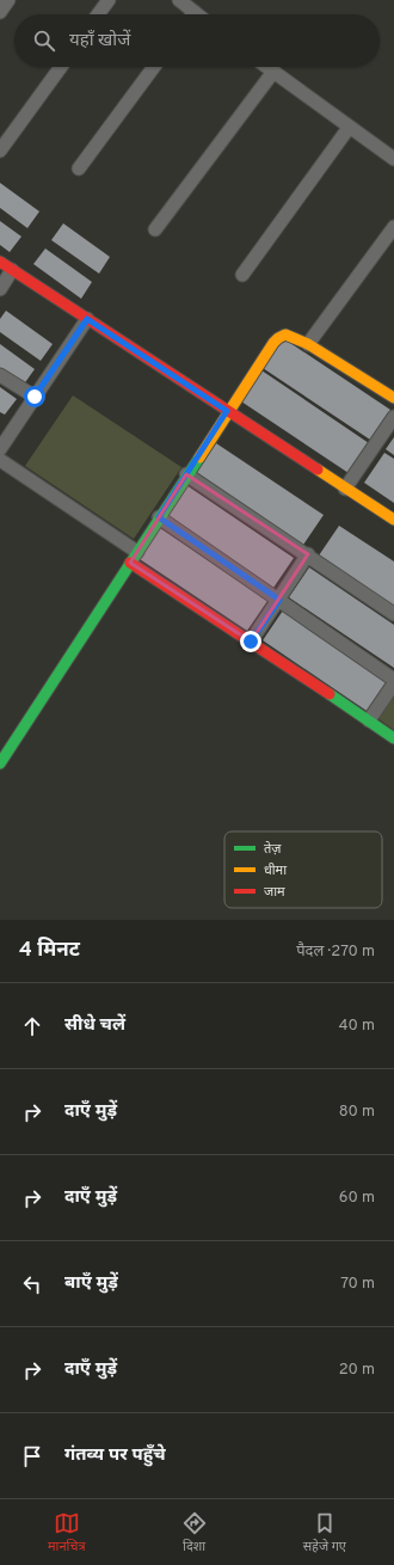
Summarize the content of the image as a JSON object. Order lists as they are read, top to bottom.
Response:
{
  "legend": ["तेज़", "धीमा", "जाम"],
  "page": {
    "search": "यहाँ खोजें",
    "heading": ["4 मिनट", "पैदल · 270 m"],
    "list": [
      ["सीधे चलें", "40 m"],
      ["दाएँ मुड़ें", "80 m"],
      ["दाएँ मुड़ें", "60 m"],
      ["बाएँ मुड़ें", "70 m"],
      ["दाएँ मुड़ें", "20 m"],
      "गंतव्य पर पहुँचे"
    ],
    "nav": ["मानचित्र", "दिशा", "सहेजे गए"]
  }
}
